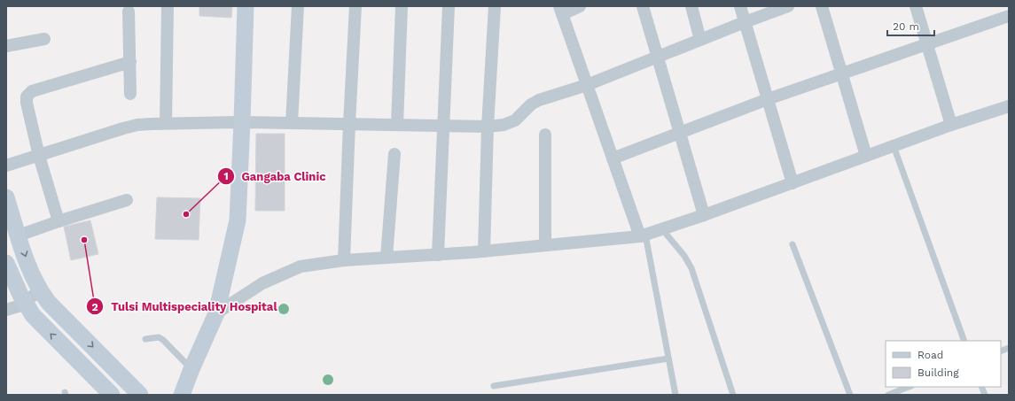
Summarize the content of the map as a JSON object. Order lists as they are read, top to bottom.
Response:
{
  "places": ["Gangaba Clinic", "Tulsi Multispeciality Hospital"],
  "legend": ["Road", "Building"],
  "scale_bar": "20 m"
}
